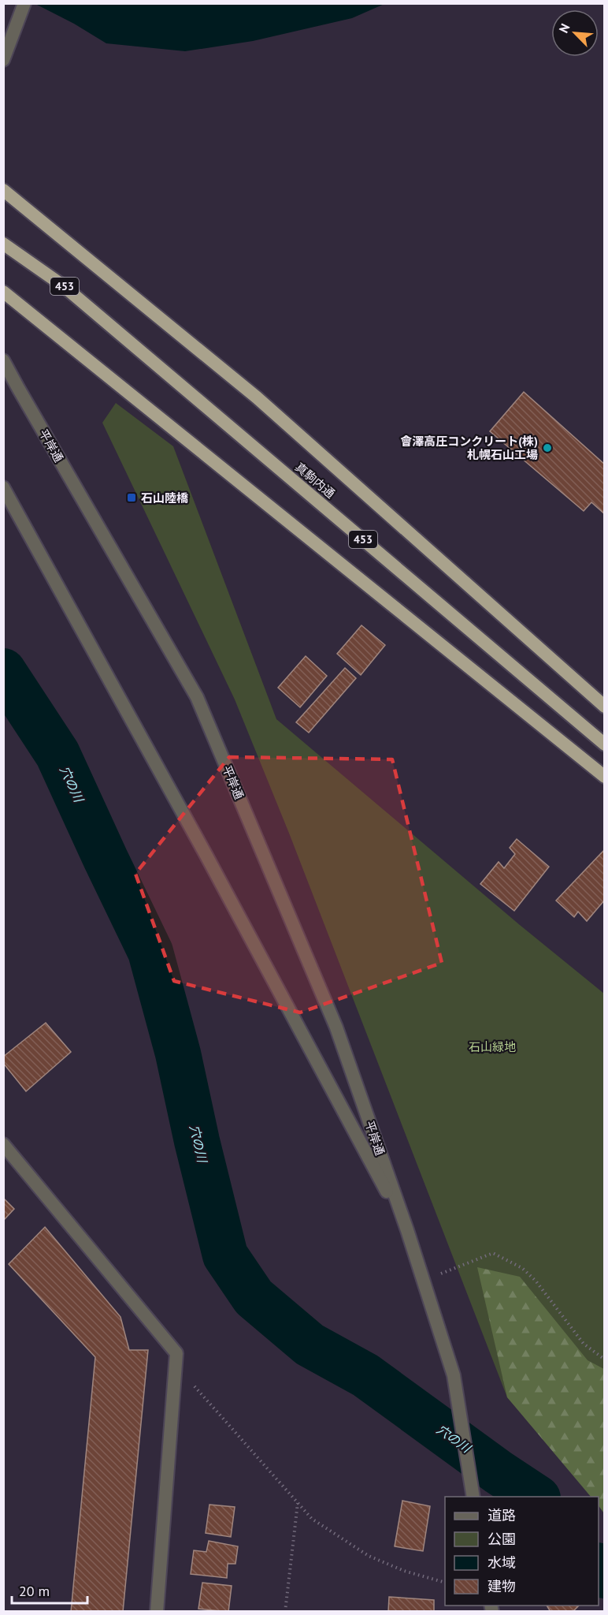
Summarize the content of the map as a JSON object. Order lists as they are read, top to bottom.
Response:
{
  "streets": {
    "highway": ["453", "真駒内通"],
    "street": ["平岸通"]
  },
  "water": ["穴の川"],
  "parks": ["石山緑地"],
  "places": {
    "other": ["會澤高圧コンクリート(株) 札幌石山工場"],
    "transit": ["石山陸橋"]
  },
  "legend": [
    "道路",
    "公園",
    "水域",
    "建物"
  ],
  "scale_bar": "20 m",
  "north": "top left"
}
